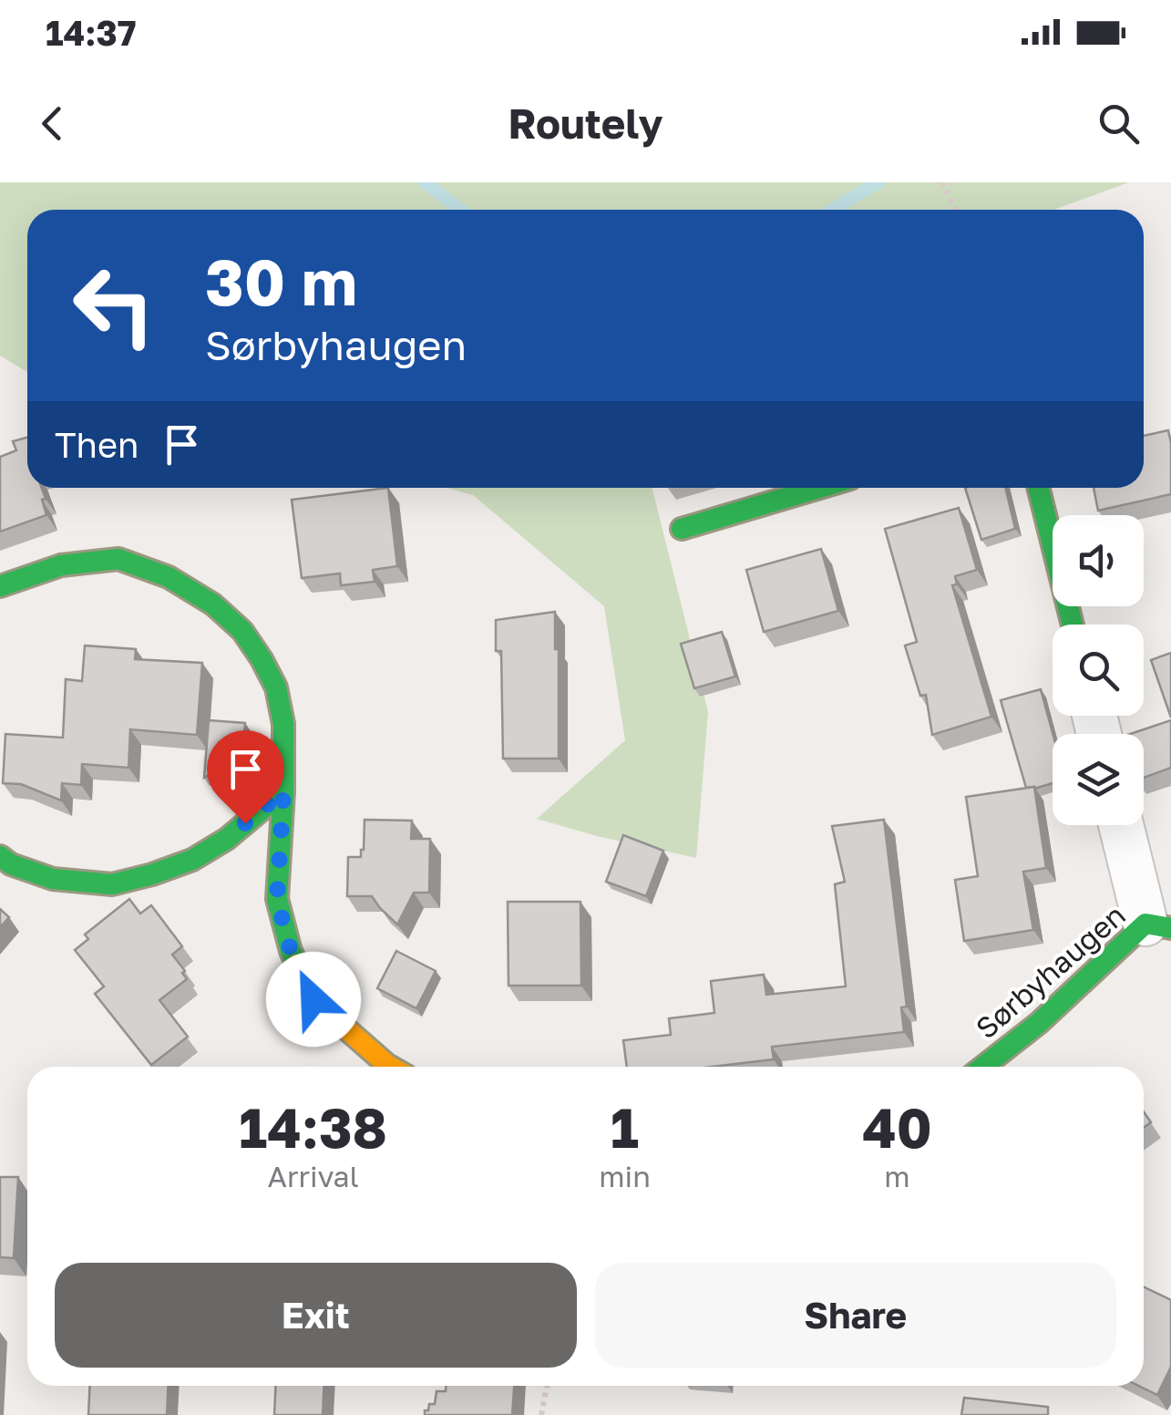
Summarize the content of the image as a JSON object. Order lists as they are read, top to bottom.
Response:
{
  "streets": {
    "street": ["Sørbyhaugen"]
  },
  "page": {
    "status": "14:37",
    "header": "Routely",
    "turn": ["30 m", "Sørbyhaugen"],
    "then": "Then",
    "eta": [
      "14:38",
      "Arrival",
      "1",
      "min",
      "40",
      "m"
    ],
    "buttons": ["Exit", "Share"]
  }
}
